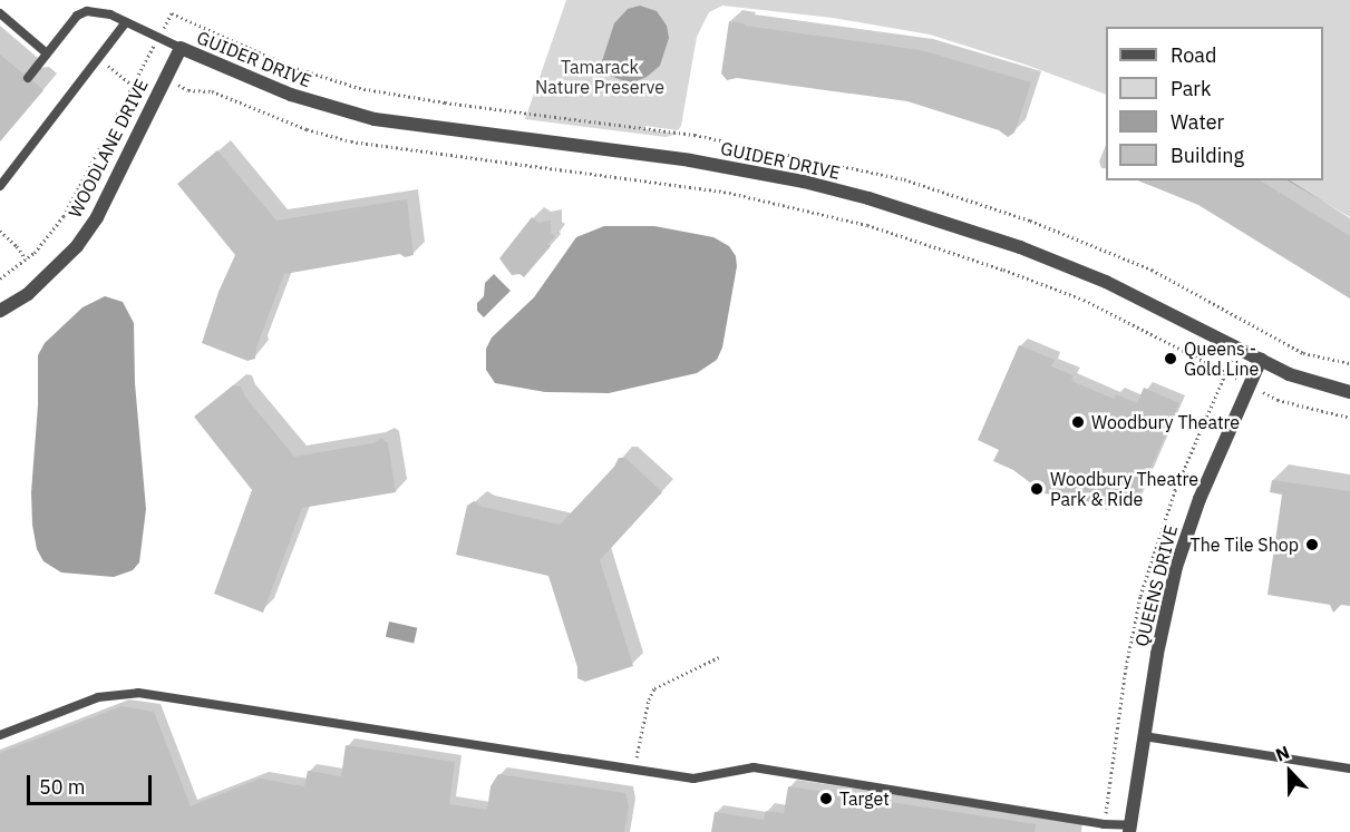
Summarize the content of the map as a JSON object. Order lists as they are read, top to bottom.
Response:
{
  "streets": {
    "street": ["GUIDER DRIVE", "WOODLANE DRIVE", "QUEENS DRIVE"]
  },
  "crossings": [
    ["GUIDER DRIVE", "WOODLANE DRIVE"],
    ["GUIDER DRIVE", "QUEENS DRIVE"]
  ],
  "parks": ["Tamarack Nature Preserve"],
  "places": [
    "Queens - Gold Line",
    "Woodbury Theatre",
    "Woodbury Theatre Park & Ride",
    "The Tile Shop",
    "Target"
  ],
  "legend": [
    "Road",
    "Park",
    "Water",
    "Building"
  ],
  "scale_bar": "50 m",
  "north": "top"
}
